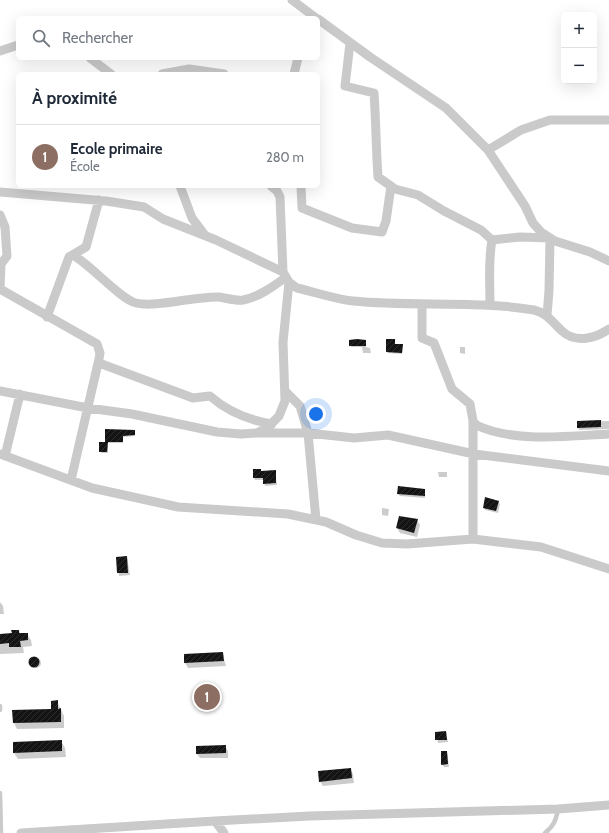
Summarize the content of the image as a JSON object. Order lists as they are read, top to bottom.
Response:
{
  "page": {
    "map_buttons": ["+", "−"],
    "search": "Rechercher",
    "heading": "À proximité",
    "list": [
      {
        "mark": "1",
        "name": "Ecole primaire",
        "note": "École",
        "value": "280 m"
      }
    ],
    "pins": "1"
  }
}
